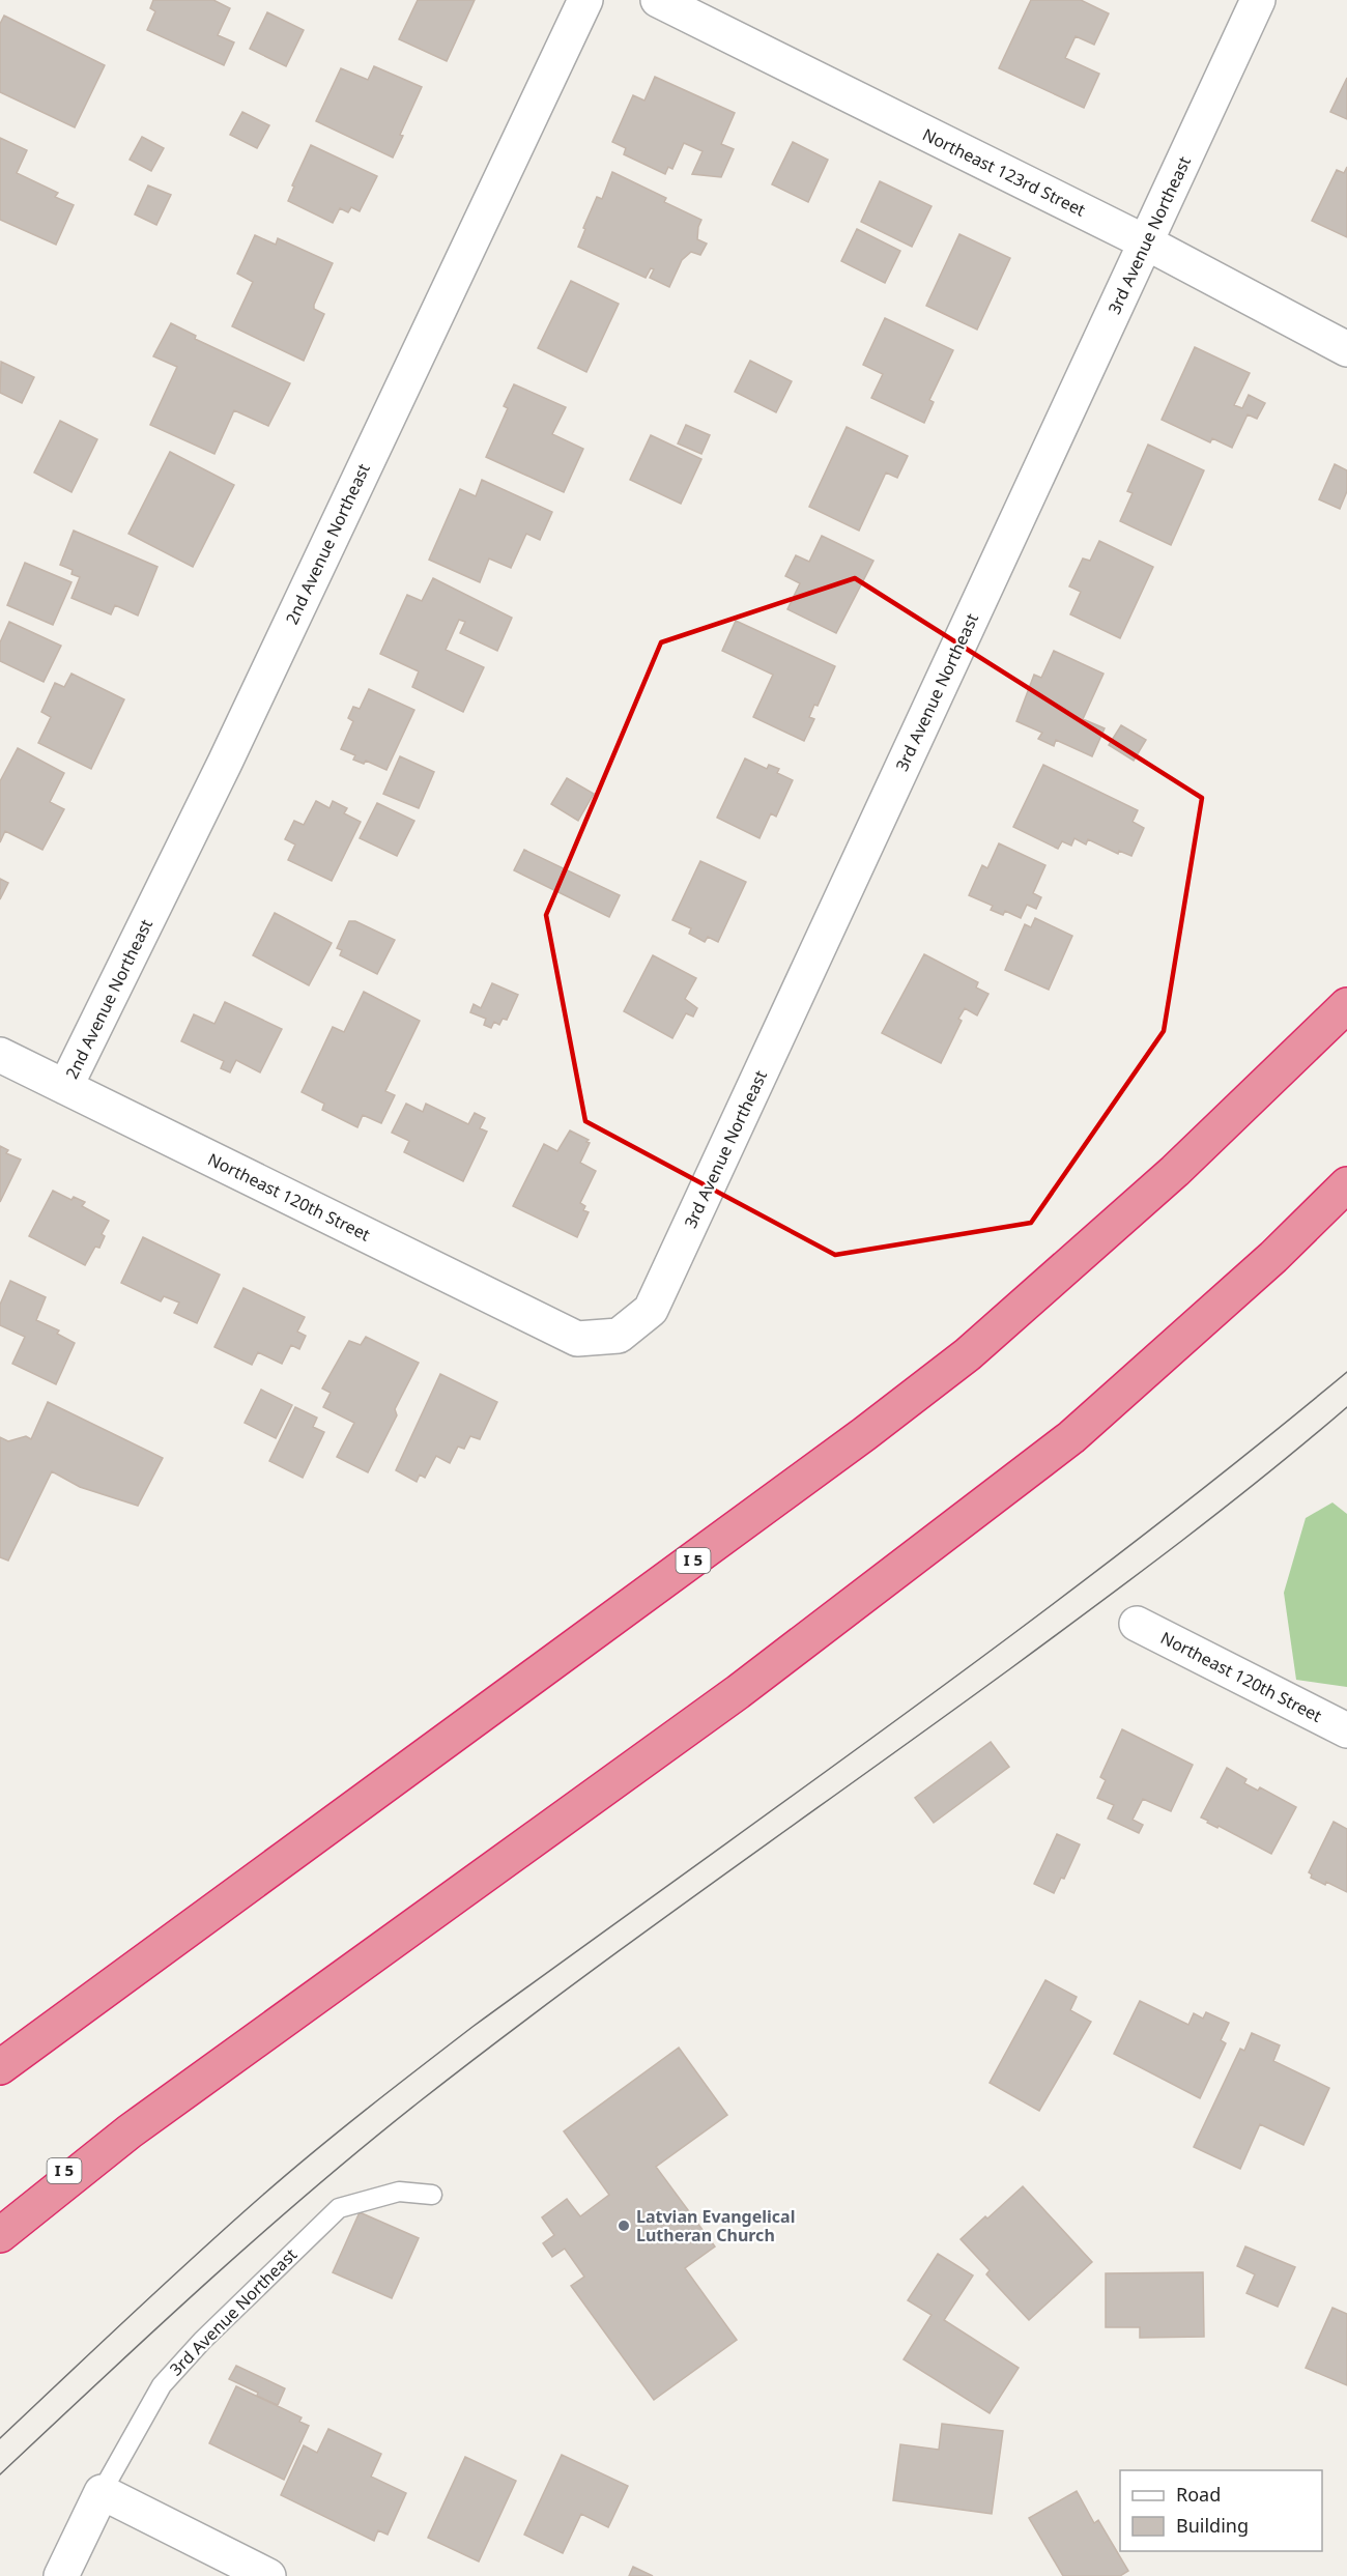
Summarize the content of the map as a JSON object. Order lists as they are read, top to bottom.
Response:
{
  "streets": {
    "highway": ["I 5"],
    "street": [
      "Northeast 123rd Street",
      "3rd Avenue Northeast",
      "2nd Avenue Northeast",
      "Northeast 120th Street"
    ]
  },
  "crossings": [
    ["Northeast 123rd Street", "3rd Avenue Northeast"],
    ["3rd Avenue Northeast", "Northeast 120th Street"],
    ["2nd Avenue Northeast", "Northeast 120th Street"]
  ],
  "places": ["Latvian Evangelical Lutheran Church"],
  "legend": ["Road", "Building"]
}
